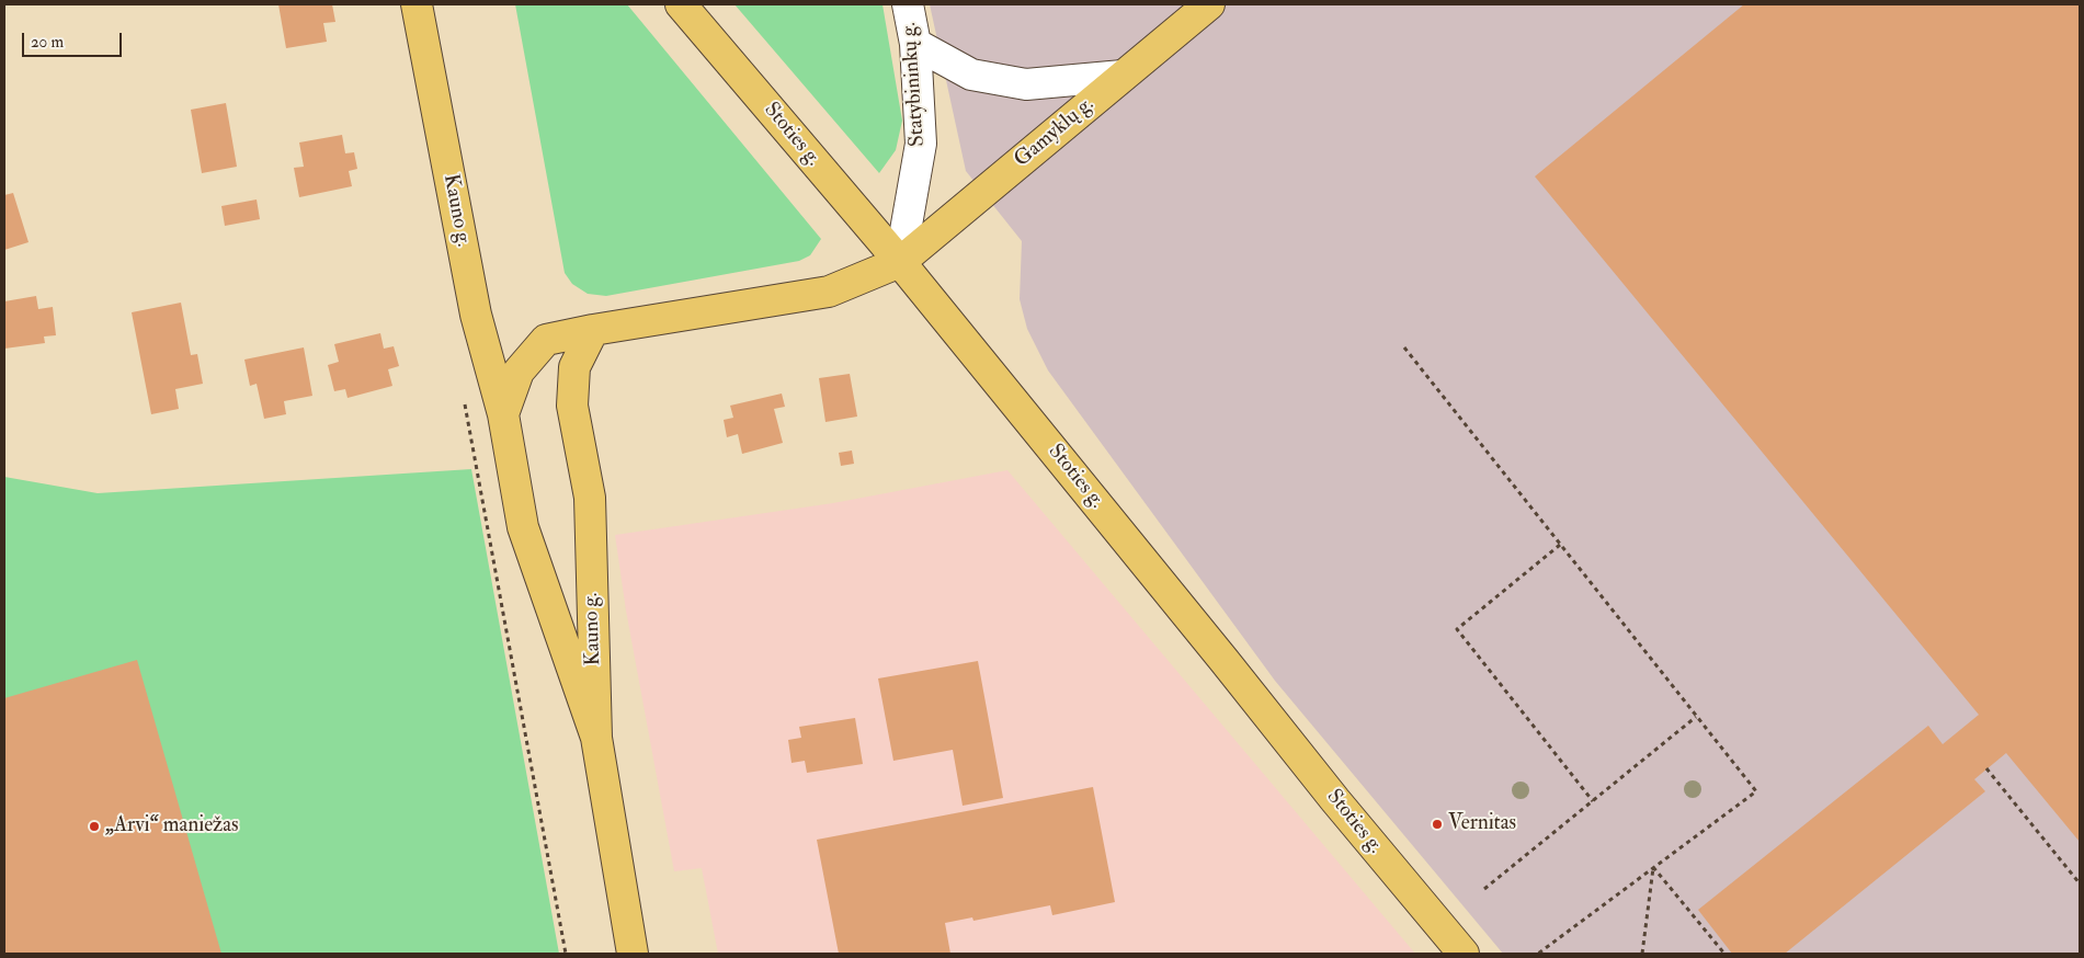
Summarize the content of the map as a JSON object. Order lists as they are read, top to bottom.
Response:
{
  "streets": {
    "main road": ["Gamyklų g.", "Stoties g.", "Kauno g."],
    "street": ["Statybininkų g."]
  },
  "crossings": [
    ["Statybininkų g.", "Gamyklų g."],
    ["Statybininkų g.", "Stoties g."],
    ["Statybininkų g.", "Kauno g."],
    ["Gamyklų g.", "Stoties g."],
    ["Gamyklų g.", "Kauno g."],
    ["Stoties g.", "Kauno g."]
  ],
  "places": ["Vernitas", "„Arvi“ maniežas"],
  "scale_bar": "20 m"
}
